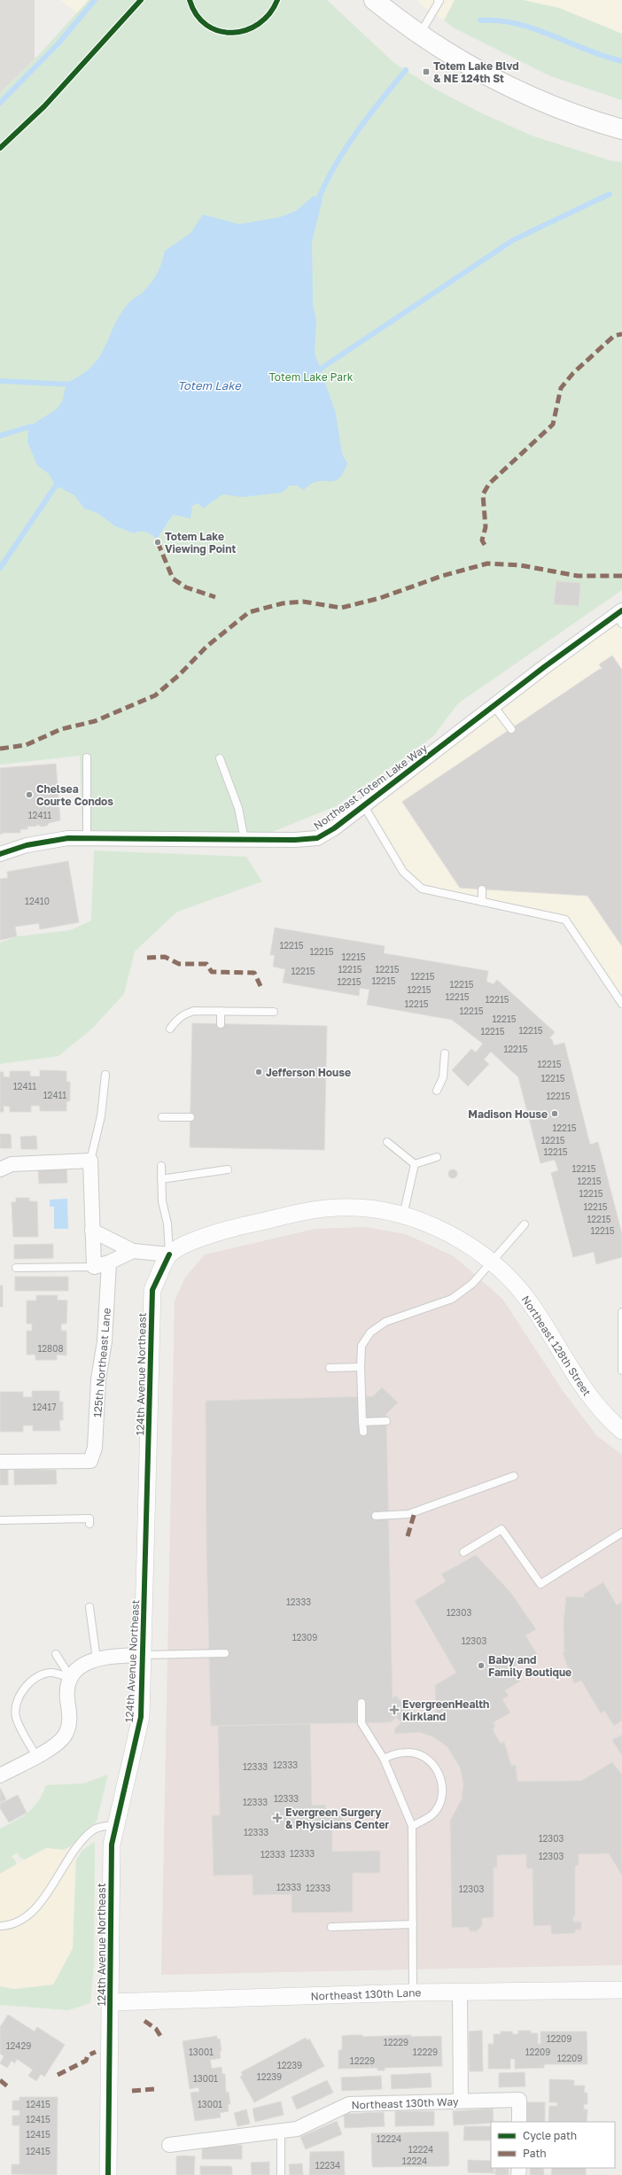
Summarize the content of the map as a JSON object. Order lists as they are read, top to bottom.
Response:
{
  "streets": {
    "street": [
      "Northeast Totem Lake Way",
      "Northeast 128th Street",
      "125th Northeast Lane",
      "124th Avenue Northeast",
      "Northeast 130th Lane",
      "Northeast 130th Way"
    ]
  },
  "crossings": [
    ["Northeast 128th Street", "124th Avenue Northeast"],
    ["124th Avenue Northeast", "Northeast 130th Lane"]
  ],
  "water": ["Totem Lake"],
  "parks": ["Totem Lake Park"],
  "places": {
    "transit": ["Totem Lake Blvd & NE 124th St"],
    "other": [
      "Totem Lake Viewing Point",
      "Chelsea Courte Condos",
      "Jefferson House",
      "Madison House",
      "Baby and Family Boutique"
    ],
    "health": ["EvergreenHealth Kirkland", "Evergreen Surgery & Physicians Center"]
  },
  "house_numbers": [
    "12411",
    "12410",
    "12215",
    "12215",
    "12215",
    "12215",
    "12215",
    "12215",
    "12215",
    "12215",
    "12215",
    "12215",
    "12215",
    "12215",
    "12215",
    "12215",
    "12215",
    "12215",
    "12215",
    "12215",
    "12215",
    "12215",
    "12215",
    "12411",
    "12411",
    "12215",
    "12215",
    "12215",
    "12215",
    "12215",
    "12215",
    "12215",
    "12215",
    "12215",
    "12215",
    "12808",
    "12417",
    "12333",
    "12303",
    "12309",
    "12303",
    "12333",
    "12333",
    "12333",
    "12333",
    "12333",
    "12303",
    "12333",
    "12333",
    "12303",
    "12333",
    "12333",
    "12303",
    "12209",
    "12229",
    "12429",
    "13001",
    "12229",
    "12209",
    "12209",
    "12229",
    "12239",
    "12239",
    "13001",
    "12415",
    "13001",
    "12415",
    "12415",
    "12224",
    "12224",
    "12415",
    "12224",
    "12234"
  ],
  "legend": ["Cycle path", "Path"]
}
